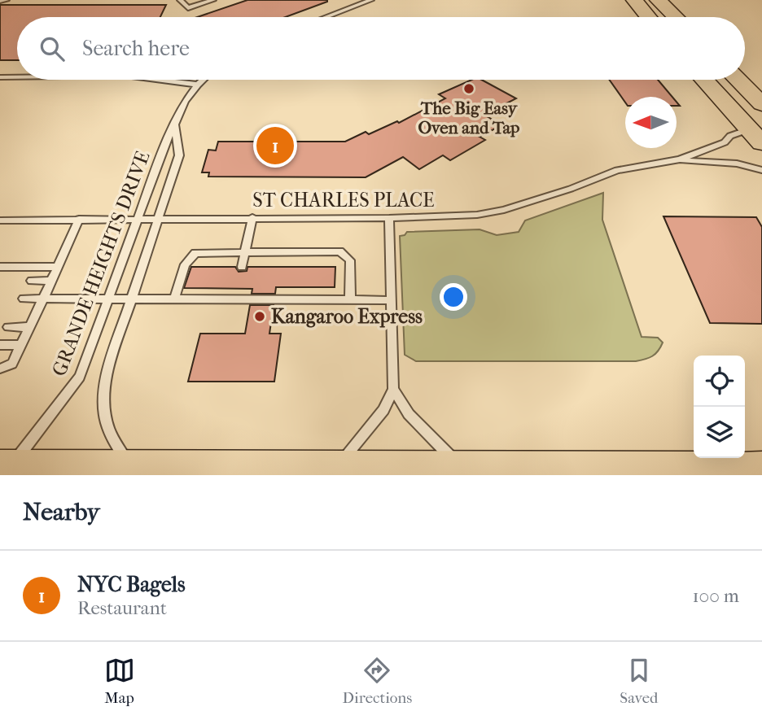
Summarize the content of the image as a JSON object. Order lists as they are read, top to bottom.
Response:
{
  "streets": {
    "lane": ["ST CHARLES PLACE", "GRANDE HEIGHTS DRIVE"]
  },
  "crossings": [
    ["ST CHARLES PLACE", "GRANDE HEIGHTS DRIVE"]
  ],
  "places": ["The Big Easy Oven and Tap", "Kangaroo Express"],
  "north": "left",
  "page": {
    "search": "Search here",
    "pins": "1",
    "heading": "Nearby",
    "list": [
      {
        "mark": "1",
        "name": "NYC Bagels",
        "note": "Restaurant",
        "value": "100 m"
      }
    ],
    "nav": ["Map", "Directions", "Saved"]
  }
}
